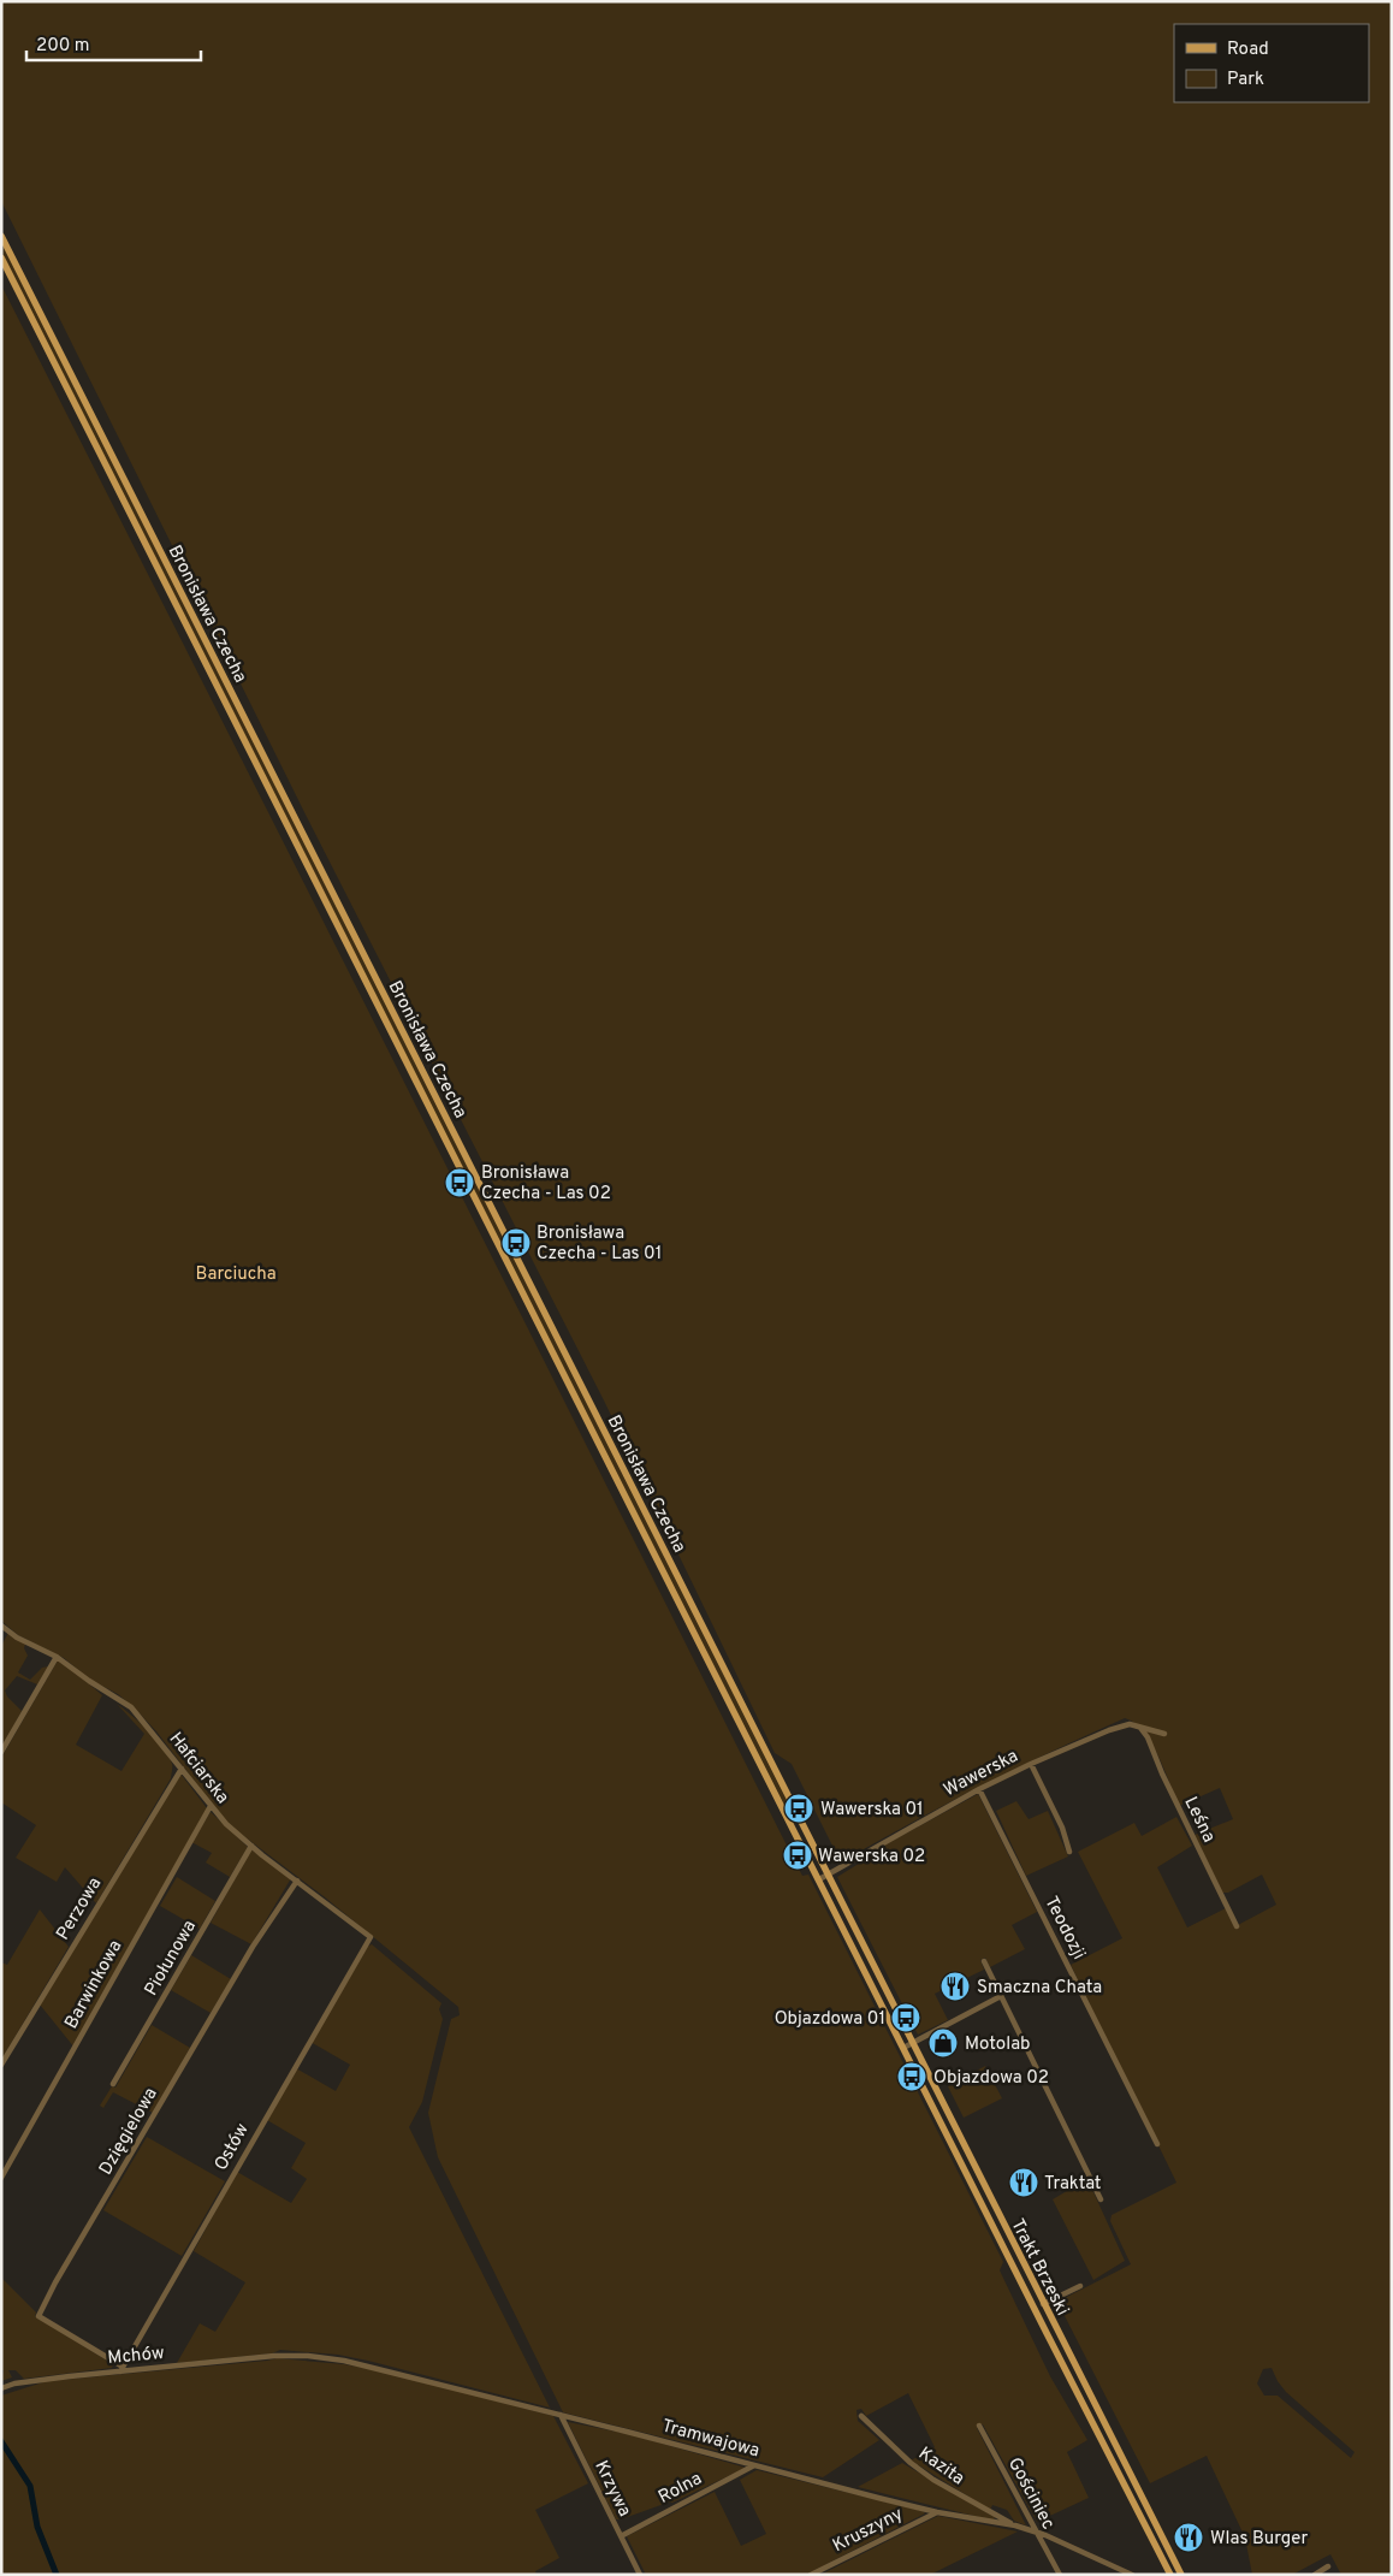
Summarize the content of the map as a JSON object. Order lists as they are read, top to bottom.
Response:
{
  "streets": {
    "main road": ["Bronisława Czecha", "Trakt Brzeski"],
    "street": [
      "Hafciarska",
      "Wawerska",
      "Leśna",
      "Perzowa",
      "Teodozji",
      "Piołunowa",
      "Barwinkowa",
      "Dzięgielowa",
      "Ostów",
      "Mchów",
      "Tramwajowa",
      "Kazita",
      "Rolna",
      "Krzywa",
      "Gościniec",
      "Kruszyny"
    ]
  },
  "crossings": [
    ["Bronisława Czecha", "Wawerska"],
    ["Bronisława Czecha", "Trakt Brzeski"],
    ["Hafciarska", "Perzowa"],
    ["Hafciarska", "Piołunowa"],
    ["Hafciarska", "Barwinkowa"],
    ["Hafciarska", "Dzięgielowa"],
    ["Hafciarska", "Ostów"],
    ["Wawerska", "Leśna"],
    ["Wawerska", "Teodozji"],
    ["Wawerska", "Trakt Brzeski"],
    ["Dzięgielowa", "Ostów"],
    ["Dzięgielowa", "Mchów"],
    ["Ostów", "Mchów"],
    ["Mchów", "Tramwajowa"],
    ["Tramwajowa", "Kazita"],
    ["Tramwajowa", "Rolna"],
    ["Tramwajowa", "Krzywa"],
    ["Tramwajowa", "Gościniec"],
    ["Tramwajowa", "Kruszyny"],
    ["Rolna", "Krzywa"]
  ],
  "parks": ["Barciucha"],
  "places": {
    "bus stop": [
      "Bronisława Czecha - Las 02",
      "Bronisława Czecha - Las 01",
      "Wawerska 01",
      "Wawerska 02",
      "Objazdowa 01",
      "Objazdowa 02"
    ],
    "restaurant": ["Smaczna Chata", "Traktat", "Wlas Burger"],
    "shop": ["Motolab"]
  },
  "legend": ["Road", "Park"],
  "scale_bar": "200 m"
}
